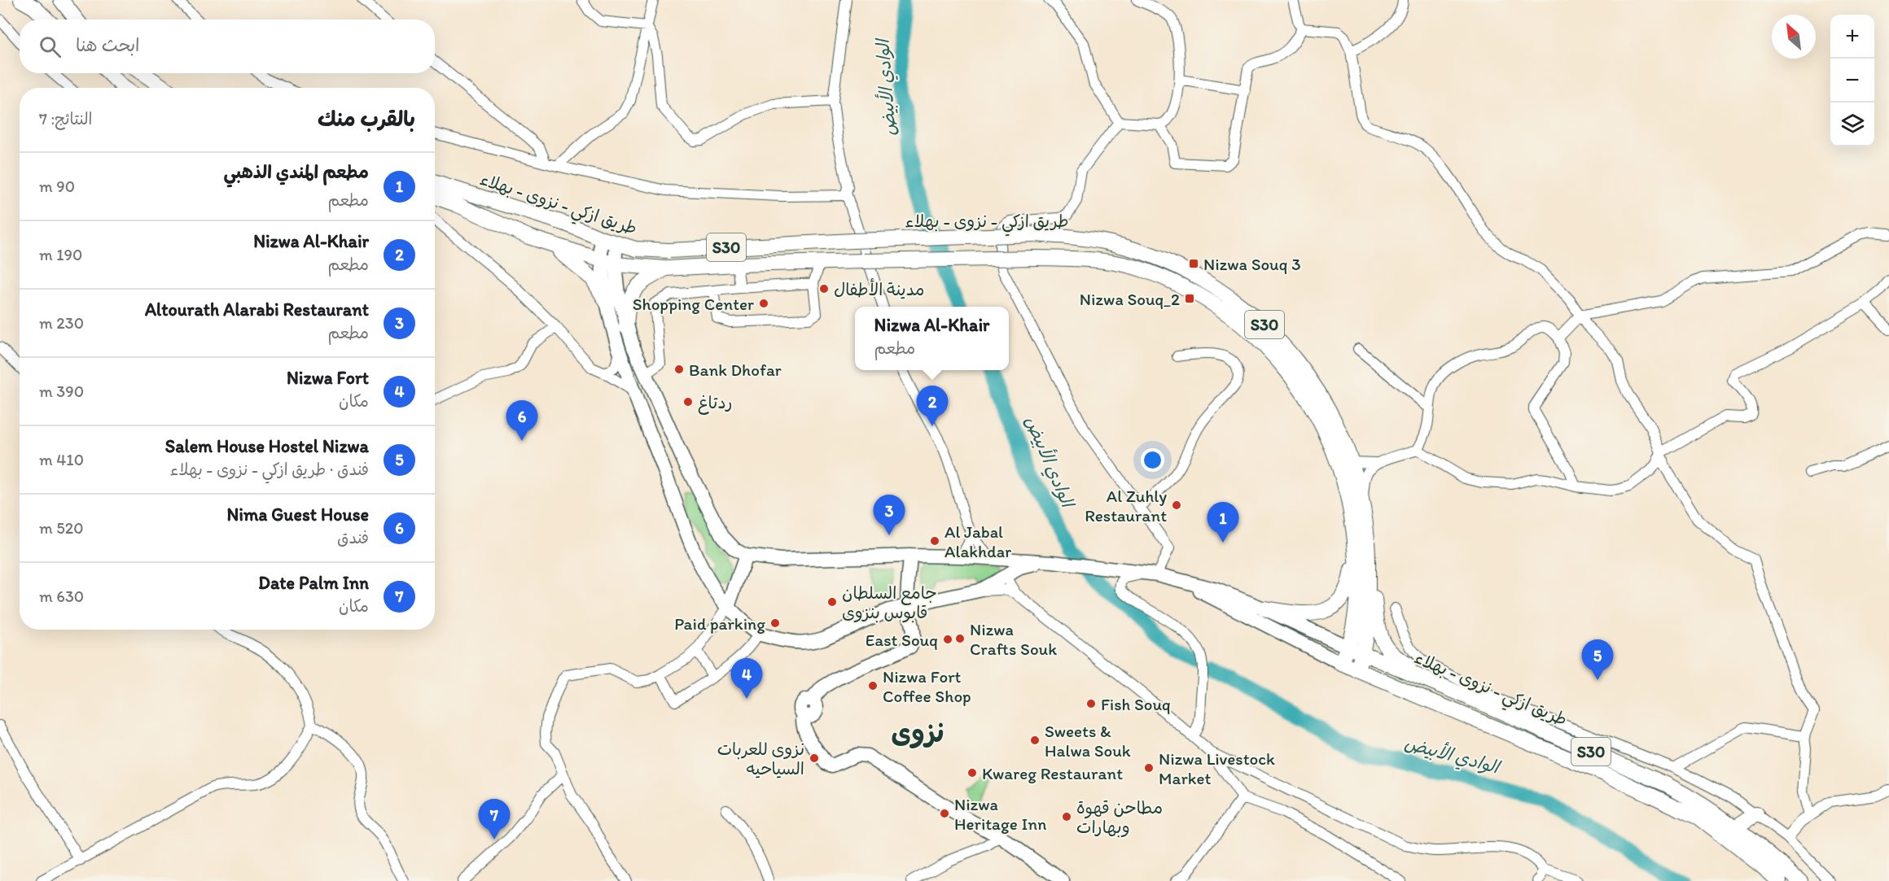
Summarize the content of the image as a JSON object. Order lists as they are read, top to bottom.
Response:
{
  "streets": {
    "main road": ["طريق ازكي - نزوى - بهلاء", "S30"]
  },
  "districts": ["نزوى"],
  "water": ["الوادي الأبيض"],
  "places": {
    "transit": ["Nizwa Souq 3", "Nizwa Souq_2"],
    "other": [
      "مدينة الأطفال",
      "Shopping Center",
      "Bank Dhofar",
      "ردتاغ",
      "Al Zuhly Restaurant",
      "Al Jabal Alakhdar",
      "جامع السلطان قابوس بنزوى",
      "Paid parking",
      "Nizwa Crafts Souk",
      "East Souq",
      "Nizwa Fort Coffee Shop",
      "Fish Souq",
      "Sweets & Halwa Souk",
      "نزوى للعربات السياحيه",
      "Nizwa Livestock Market",
      "Kwareg Restaurant",
      "Nizwa Heritage Inn",
      "مطاحن قهوة وبهارات"
    ]
  },
  "north": "top left",
  "page": {
    "map_buttons": ["+", "−"],
    "search": "ابحث هنا",
    "heading": ["بالقرب منك", "النتائج: 7"],
    "list": [
      {
        "mark": "1",
        "name": "مطعم المندي الذهبي",
        "note": "مطعم",
        "value": "90 m"
      },
      {
        "mark": "2",
        "name": "Nizwa Al-Khair",
        "note": "مطعم",
        "value": "190 m"
      },
      {
        "mark": "3",
        "name": "Altourath Alarabi Restaurant",
        "note": "مطعم",
        "value": "230 m"
      },
      {
        "mark": "4",
        "name": "Nizwa Fort",
        "note": "مكان",
        "value": "390 m"
      },
      {
        "mark": "5",
        "name": "Salem House Hostel Nizwa",
        "note": "فندق · طريق ازكي - نزوى - بهلاء",
        "value": "410 m"
      },
      {
        "mark": "6",
        "name": "Nima Guest House",
        "note": "فندق",
        "value": "520 m"
      },
      {
        "mark": "7",
        "name": "Date Palm Inn",
        "note": "مكان",
        "value": "630 m"
      }
    ],
    "popup": ["Nizwa Al-Khair", "مطعم"],
    "pins": [
      "2",
      "6",
      "3",
      "1",
      "5",
      "4",
      "7"
    ]
  }
}
